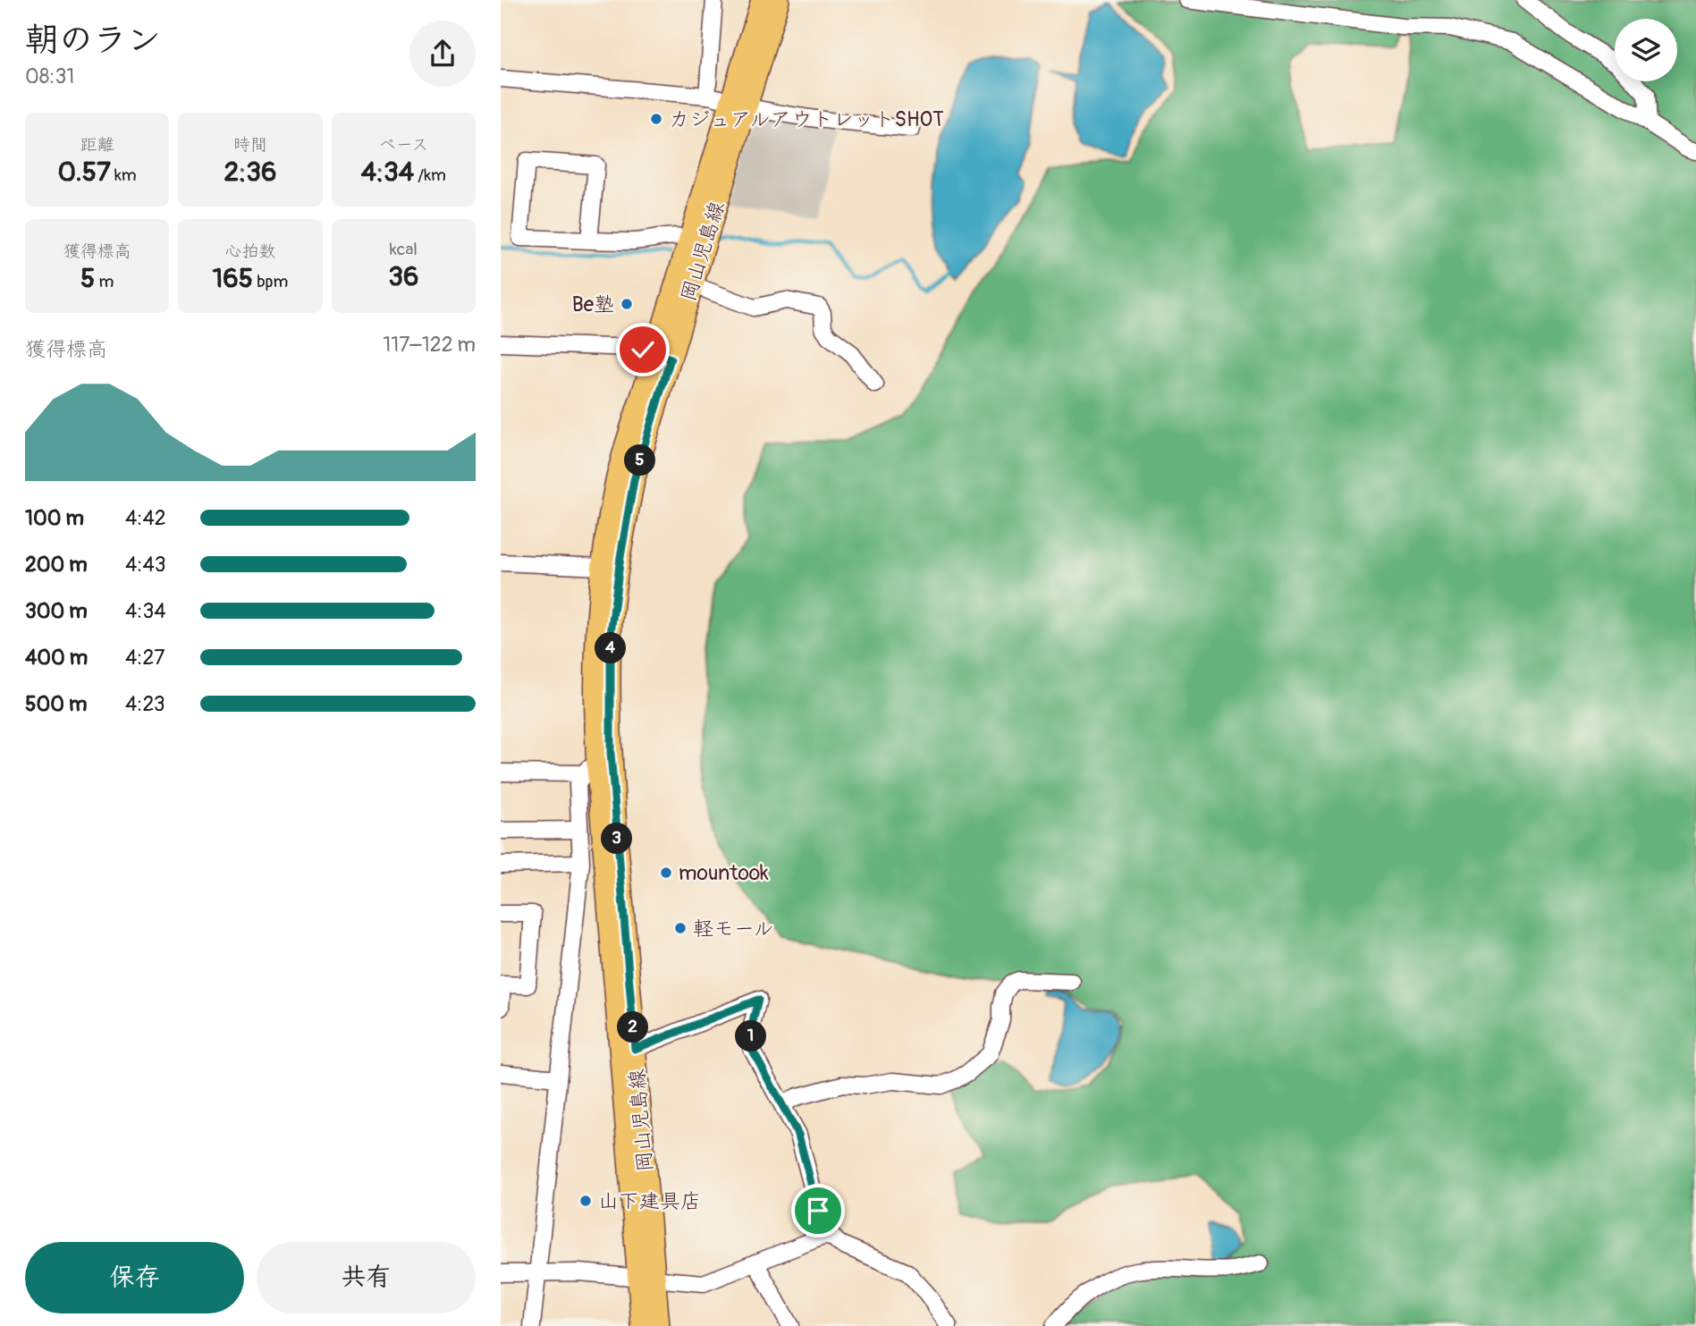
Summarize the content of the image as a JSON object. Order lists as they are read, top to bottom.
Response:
{
  "streets": {
    "main road": ["岡山児島線"]
  },
  "places": [
    "カジュアルアウトレットSHOT",
    "Be塾",
    "mountook",
    "軽モール",
    "山下建具店"
  ],
  "page": {
    "heading": ["朝のラン", "08:31"],
    "stats": [
      ["距離", "0.57 km"],
      ["時間", "2:36"],
      ["ペース", "4:34 /km"],
      ["獲得標高", "5 m"],
      ["心拍数", "165 bpm"],
      ["kcal", "36"]
    ],
    "chart": ["獲得標高", "117–122 m"],
    "pins": [
      "5",
      "4",
      "3",
      "2",
      "1"
    ],
    "list": [
      {
        "name": "100 m",
        "note": "4:42"
      },
      {
        "name": "200 m",
        "note": "4:43"
      },
      {
        "name": "300 m",
        "note": "4:34"
      },
      {
        "name": "400 m",
        "note": "4:27"
      },
      {
        "name": "500 m",
        "note": "4:23"
      }
    ],
    "buttons": ["保存", "共有"]
  }
}
